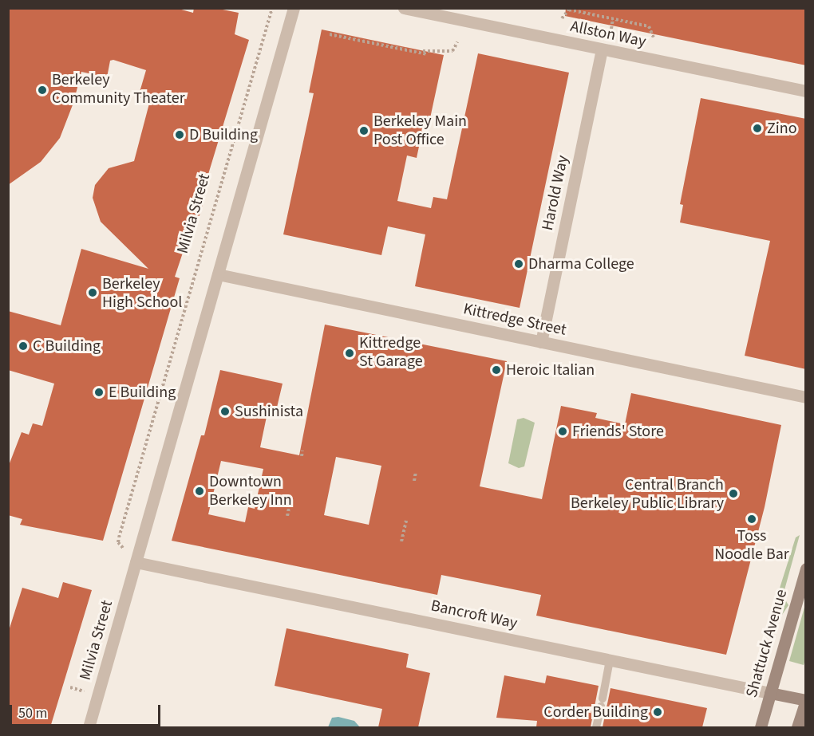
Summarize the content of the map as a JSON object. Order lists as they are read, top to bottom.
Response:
{
  "streets": {
    "main road": ["Bancroft Way", "Shattuck Avenue"],
    "street": [
      "Allston Way",
      "Harold Way",
      "Milvia Street",
      "Kittredge Street"
    ]
  },
  "crossings": [
    ["Allston Way", "Harold Way"],
    ["Harold Way", "Kittredge Street"],
    ["Milvia Street", "Kittredge Street"],
    ["Milvia Street", "Bancroft Way"],
    ["Bancroft Way", "Shattuck Avenue"]
  ],
  "places": [
    "Berkeley Community Theater",
    "Zino",
    "Berkeley Main Post Office",
    "D Building",
    "Dharma College",
    "Berkeley High School",
    "C Building",
    "Kittredge St Garage",
    "Heroic Italian",
    "E Building",
    "Sushinista",
    "Friends' Store",
    "Downtown Berkeley Inn",
    "Central Branch Berkeley Public Library",
    "Toss Noodle Bar",
    "Corder Building"
  ],
  "scale_bar": "50 m"
}
